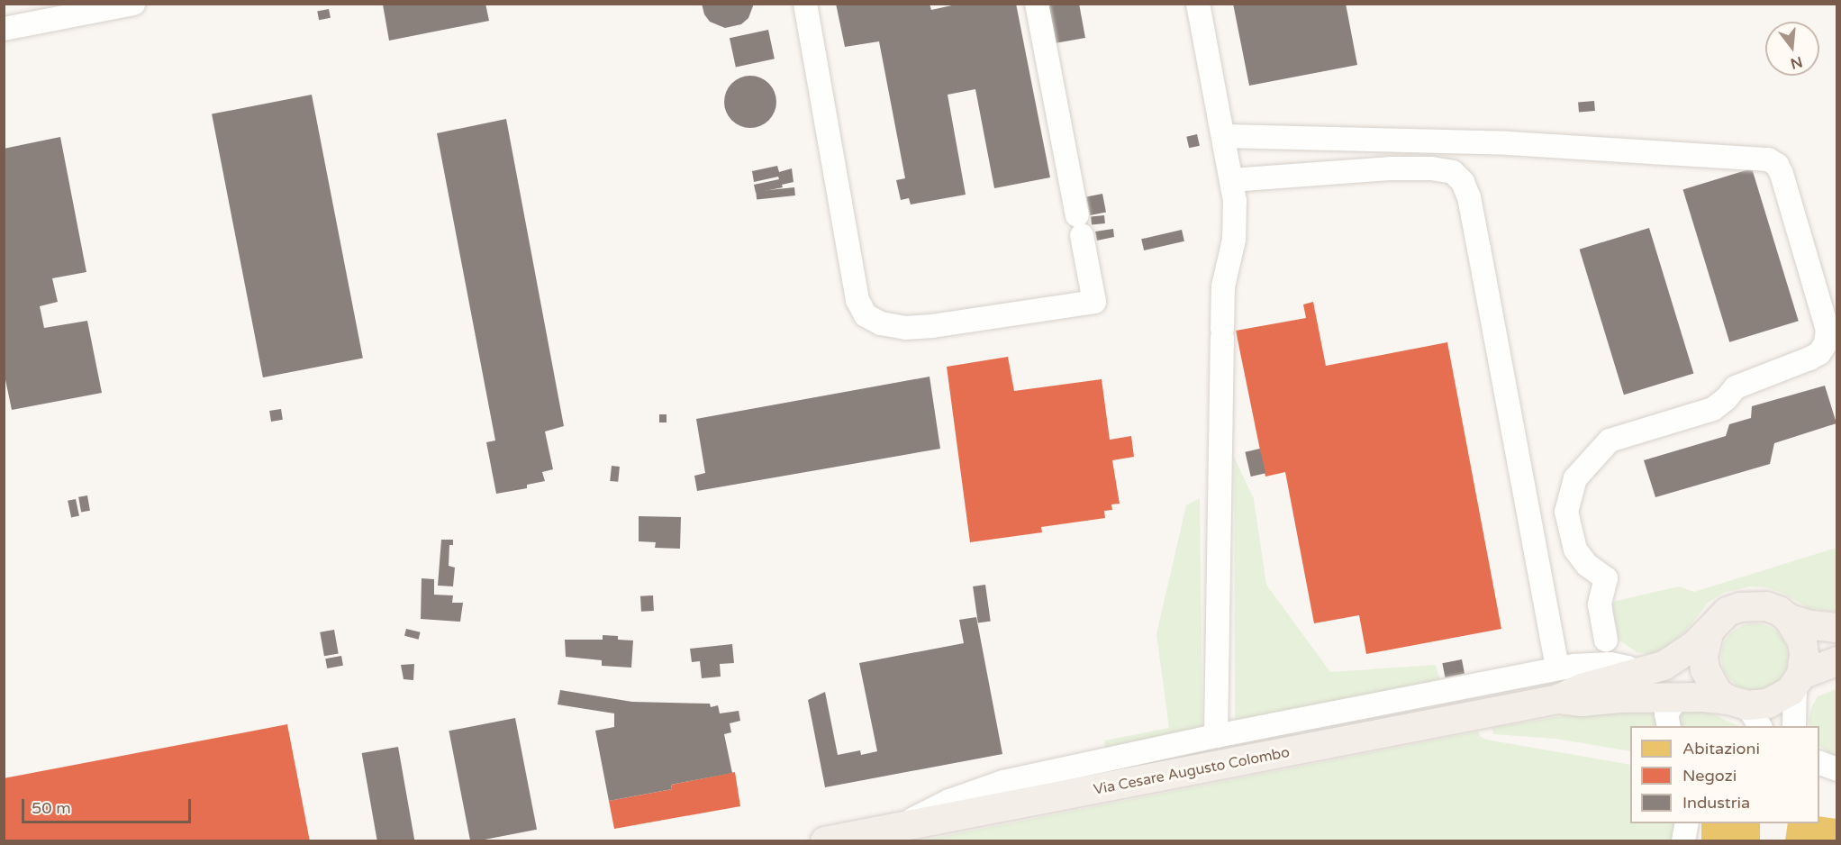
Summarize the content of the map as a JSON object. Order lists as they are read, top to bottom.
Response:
{
  "streets": {
    "main road": ["Via Cesare Augusto Colombo"]
  },
  "legend": ["Abitazioni", "Negozi", "Industria"],
  "scale_bar": "50 m",
  "north": "bottom"
}
